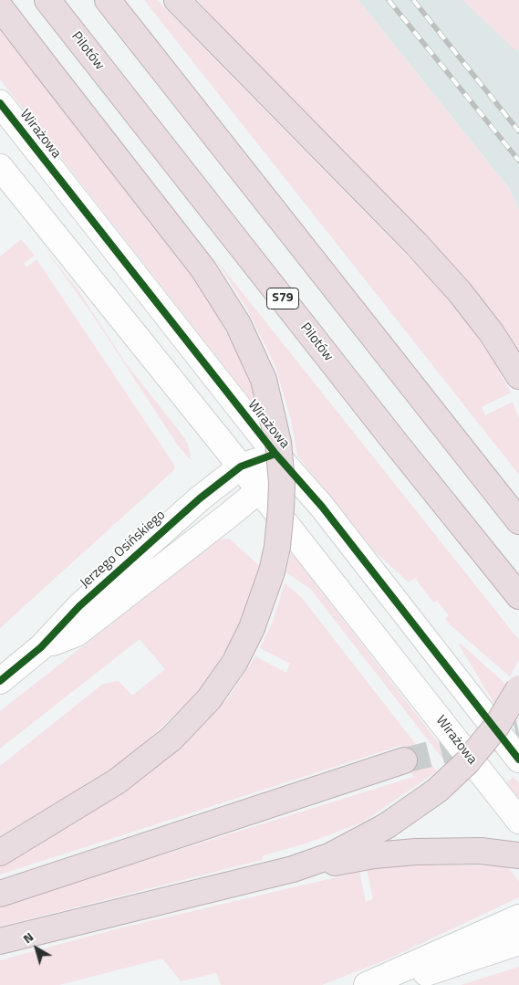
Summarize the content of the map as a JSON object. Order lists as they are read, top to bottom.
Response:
{
  "streets": {
    "highway": ["Pilotów", "S79"],
    "street": ["Wirażowa", "Jerzego Osińskiego"]
  },
  "crossings": [
    ["Wirażowa", "Jerzego Osińskiego"]
  ],
  "north": "top left"
}
